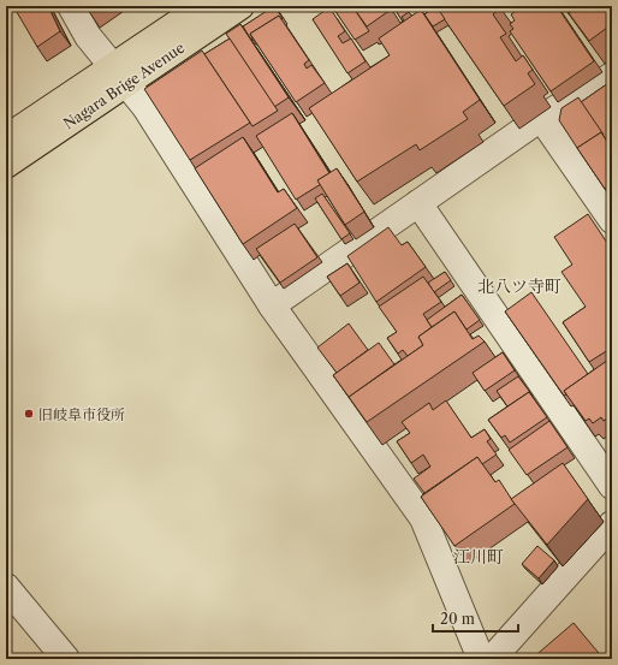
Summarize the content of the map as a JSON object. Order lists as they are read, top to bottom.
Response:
{
  "streets": {
    "highway": ["Nagara Brige Avenue"]
  },
  "districts": ["北八ツ寺町", "江川町"],
  "places": ["旧岐阜市役所"],
  "scale_bar": "20 m"
}
